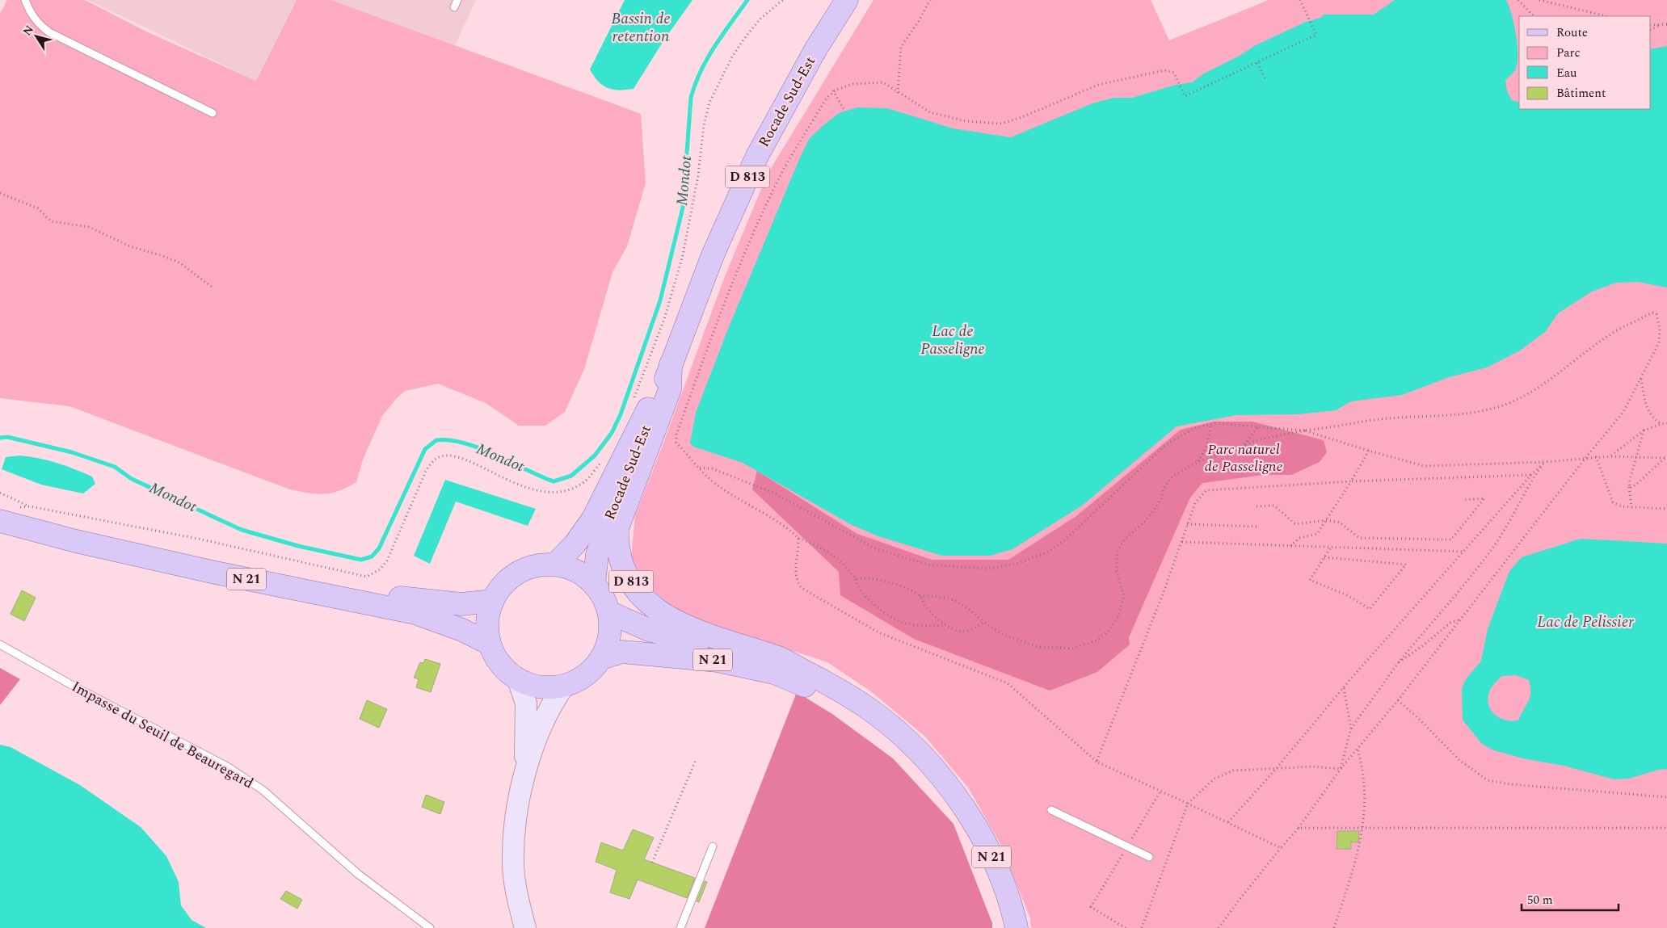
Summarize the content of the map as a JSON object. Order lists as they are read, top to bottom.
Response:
{
  "streets": {
    "main road": ["Rocade Sud-Est", "D 813", "N 21"],
    "lane": ["Impasse du Seuil de Beauregard"]
  },
  "crossings": [
    ["Rocade Sud-Est", "D 813"],
    ["Rocade Sud-Est", "N 21"],
    ["D 813", "N 21"]
  ],
  "water": [
    "Bassin de retention",
    "Mondot",
    "Lac de Passeligne",
    "Lac de Pelissier"
  ],
  "parks": ["Parc naturel de Passeligne"],
  "legend": [
    "Route",
    "Parc",
    "Eau",
    "Bâtiment"
  ],
  "scale_bar": "50 m",
  "north": "top left"
}
